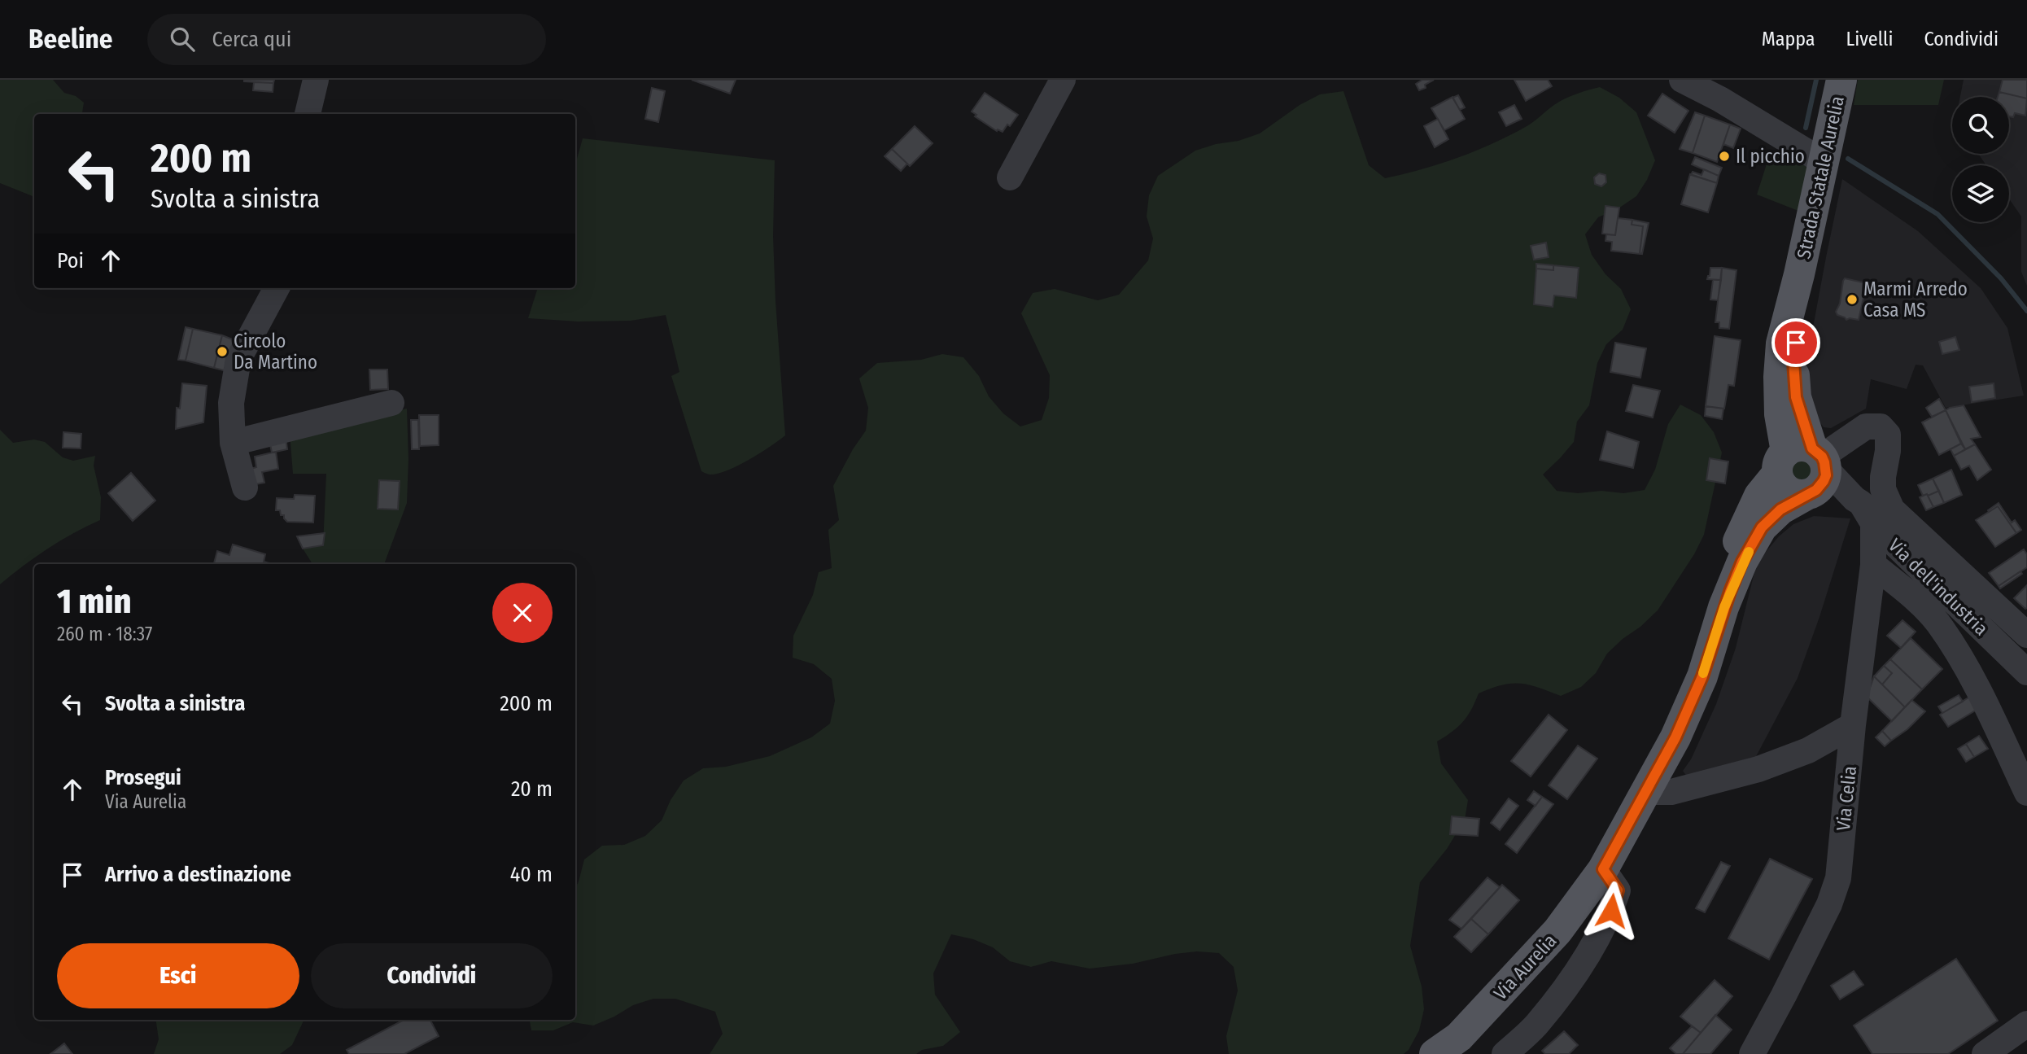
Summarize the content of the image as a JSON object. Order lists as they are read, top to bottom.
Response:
{
  "streets": {
    "main road": ["Strada Statale Aurelia", "Via Aurelia"],
    "street": ["Via dell'industria", "Via Celia"]
  },
  "crossings": [
    ["Strada Statale Aurelia", "Via dell'industria"],
    ["Strada Statale Aurelia", "Via Aurelia"],
    ["Via dell'industria", "Via Celia"],
    ["Via dell'industria", "Via Aurelia"]
  ],
  "places": ["Il picchio", "Marmi Arredo Casa MS", "Circolo Da Martino"],
  "page": {
    "header": "Beeline",
    "search": "Cerca qui",
    "nav": ["Mappa", "Livelli", "Condividi"],
    "turn": ["200 m", "Svolta a sinistra"],
    "then": "Poi",
    "heading": ["1 min", "260 m · 18:37"],
    "list": [
      {
        "name": "Svolta a sinistra",
        "value": "200 m"
      },
      {
        "name": "Prosegui",
        "note": "Via Aurelia",
        "value": "20 m"
      },
      {
        "name": "Arrivo a destinazione",
        "value": "40 m"
      }
    ],
    "buttons": ["Esci", "Condividi"]
  }
}
